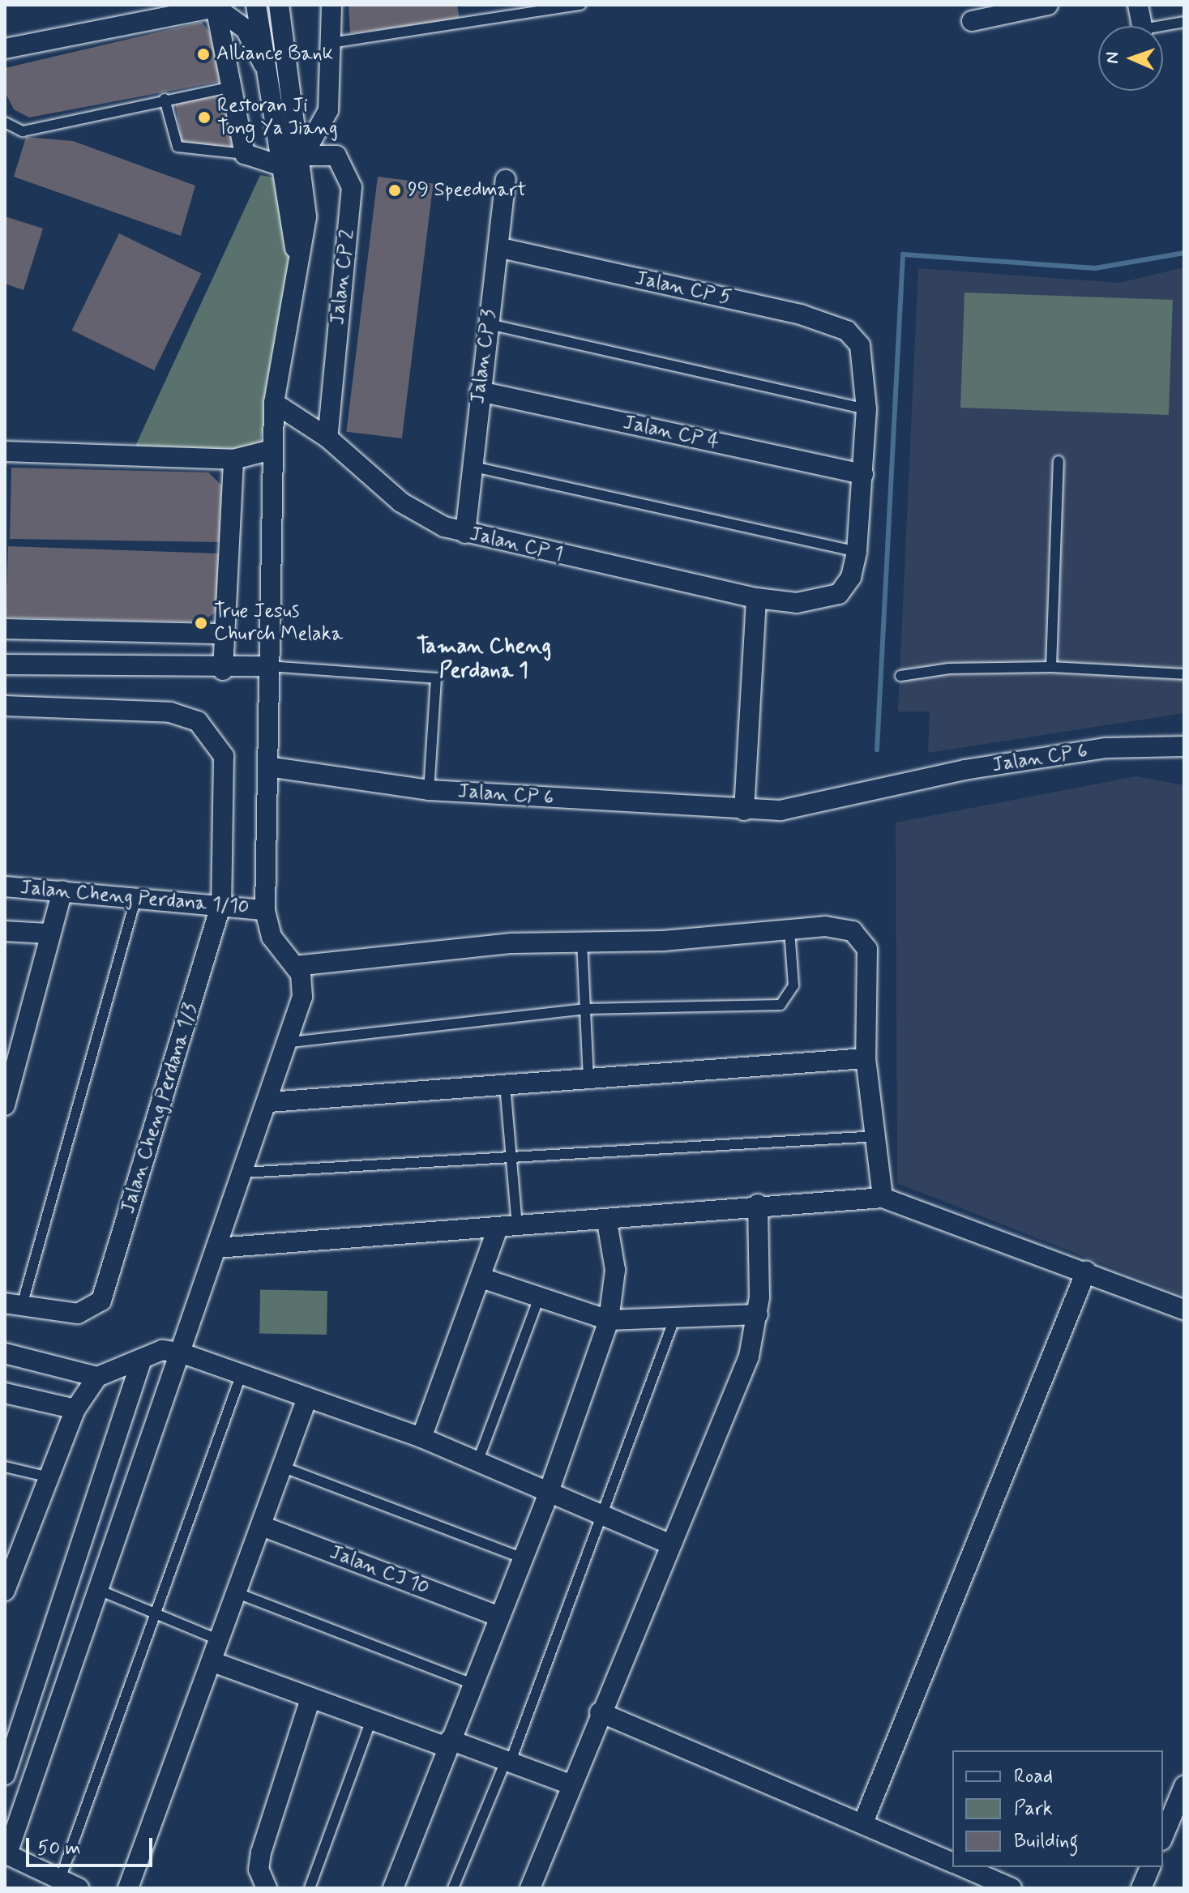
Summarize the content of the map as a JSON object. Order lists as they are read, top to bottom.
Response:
{
  "streets": {
    "street": [
      "Jalan CP 2",
      "Jalan CP 5",
      "Jalan CP 3",
      "Jalan CP 4",
      "Jalan CP 1",
      "Jalan CP 6",
      "Jalan Cheng Perdana 1/10",
      "Jalan Cheng Perdana 1/3",
      "Jalan CJ 10"
    ]
  },
  "crossings": [
    ["Jalan CP 2", "Jalan CP 1"],
    ["Jalan CP 5", "Jalan CP 3"],
    ["Jalan CP 3", "Jalan CP 4"],
    ["Jalan CP 3", "Jalan CP 1"],
    ["Jalan Cheng Perdana 1/10", "Jalan Cheng Perdana 1/3"]
  ],
  "districts": ["Taman Cheng Perdana 1"],
  "places": [
    "Alliance Bank",
    "Restoran Ji Tong Ya Jiang",
    "99 Speedmart",
    "True Jesus Church Melaka"
  ],
  "legend": ["Road", "Park", "Building"],
  "scale_bar": "50 m",
  "north": "left"
}
